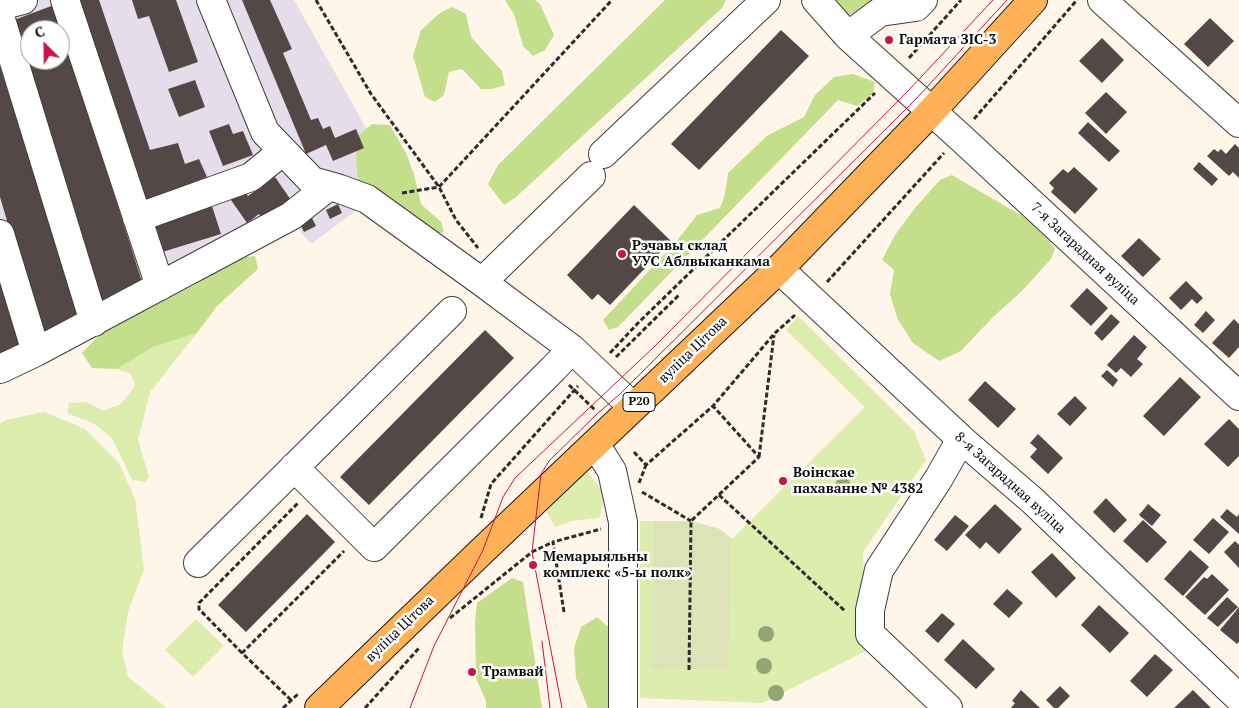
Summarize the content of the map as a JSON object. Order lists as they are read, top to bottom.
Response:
{
  "streets": {
    "main road": ["вуліца Цітова", "Р20"],
    "street": ["7-я Загарадная вуліца", "8-я Загарадная вуліца"]
  },
  "crossings": [
    ["7-я Загарадная вуліца", "вуліца Цітова"],
    ["вуліца Цітова", "8-я Загарадная вуліца"]
  ],
  "places": [
    "Гармата ЗІС-3",
    "Рэчавы склад УУС Аблвыканкама",
    "Воінскае пахаванне № 4382",
    "Мемарыяльны комплекс «5-ы полк»",
    "Трамвай"
  ],
  "north": "top left"
}
